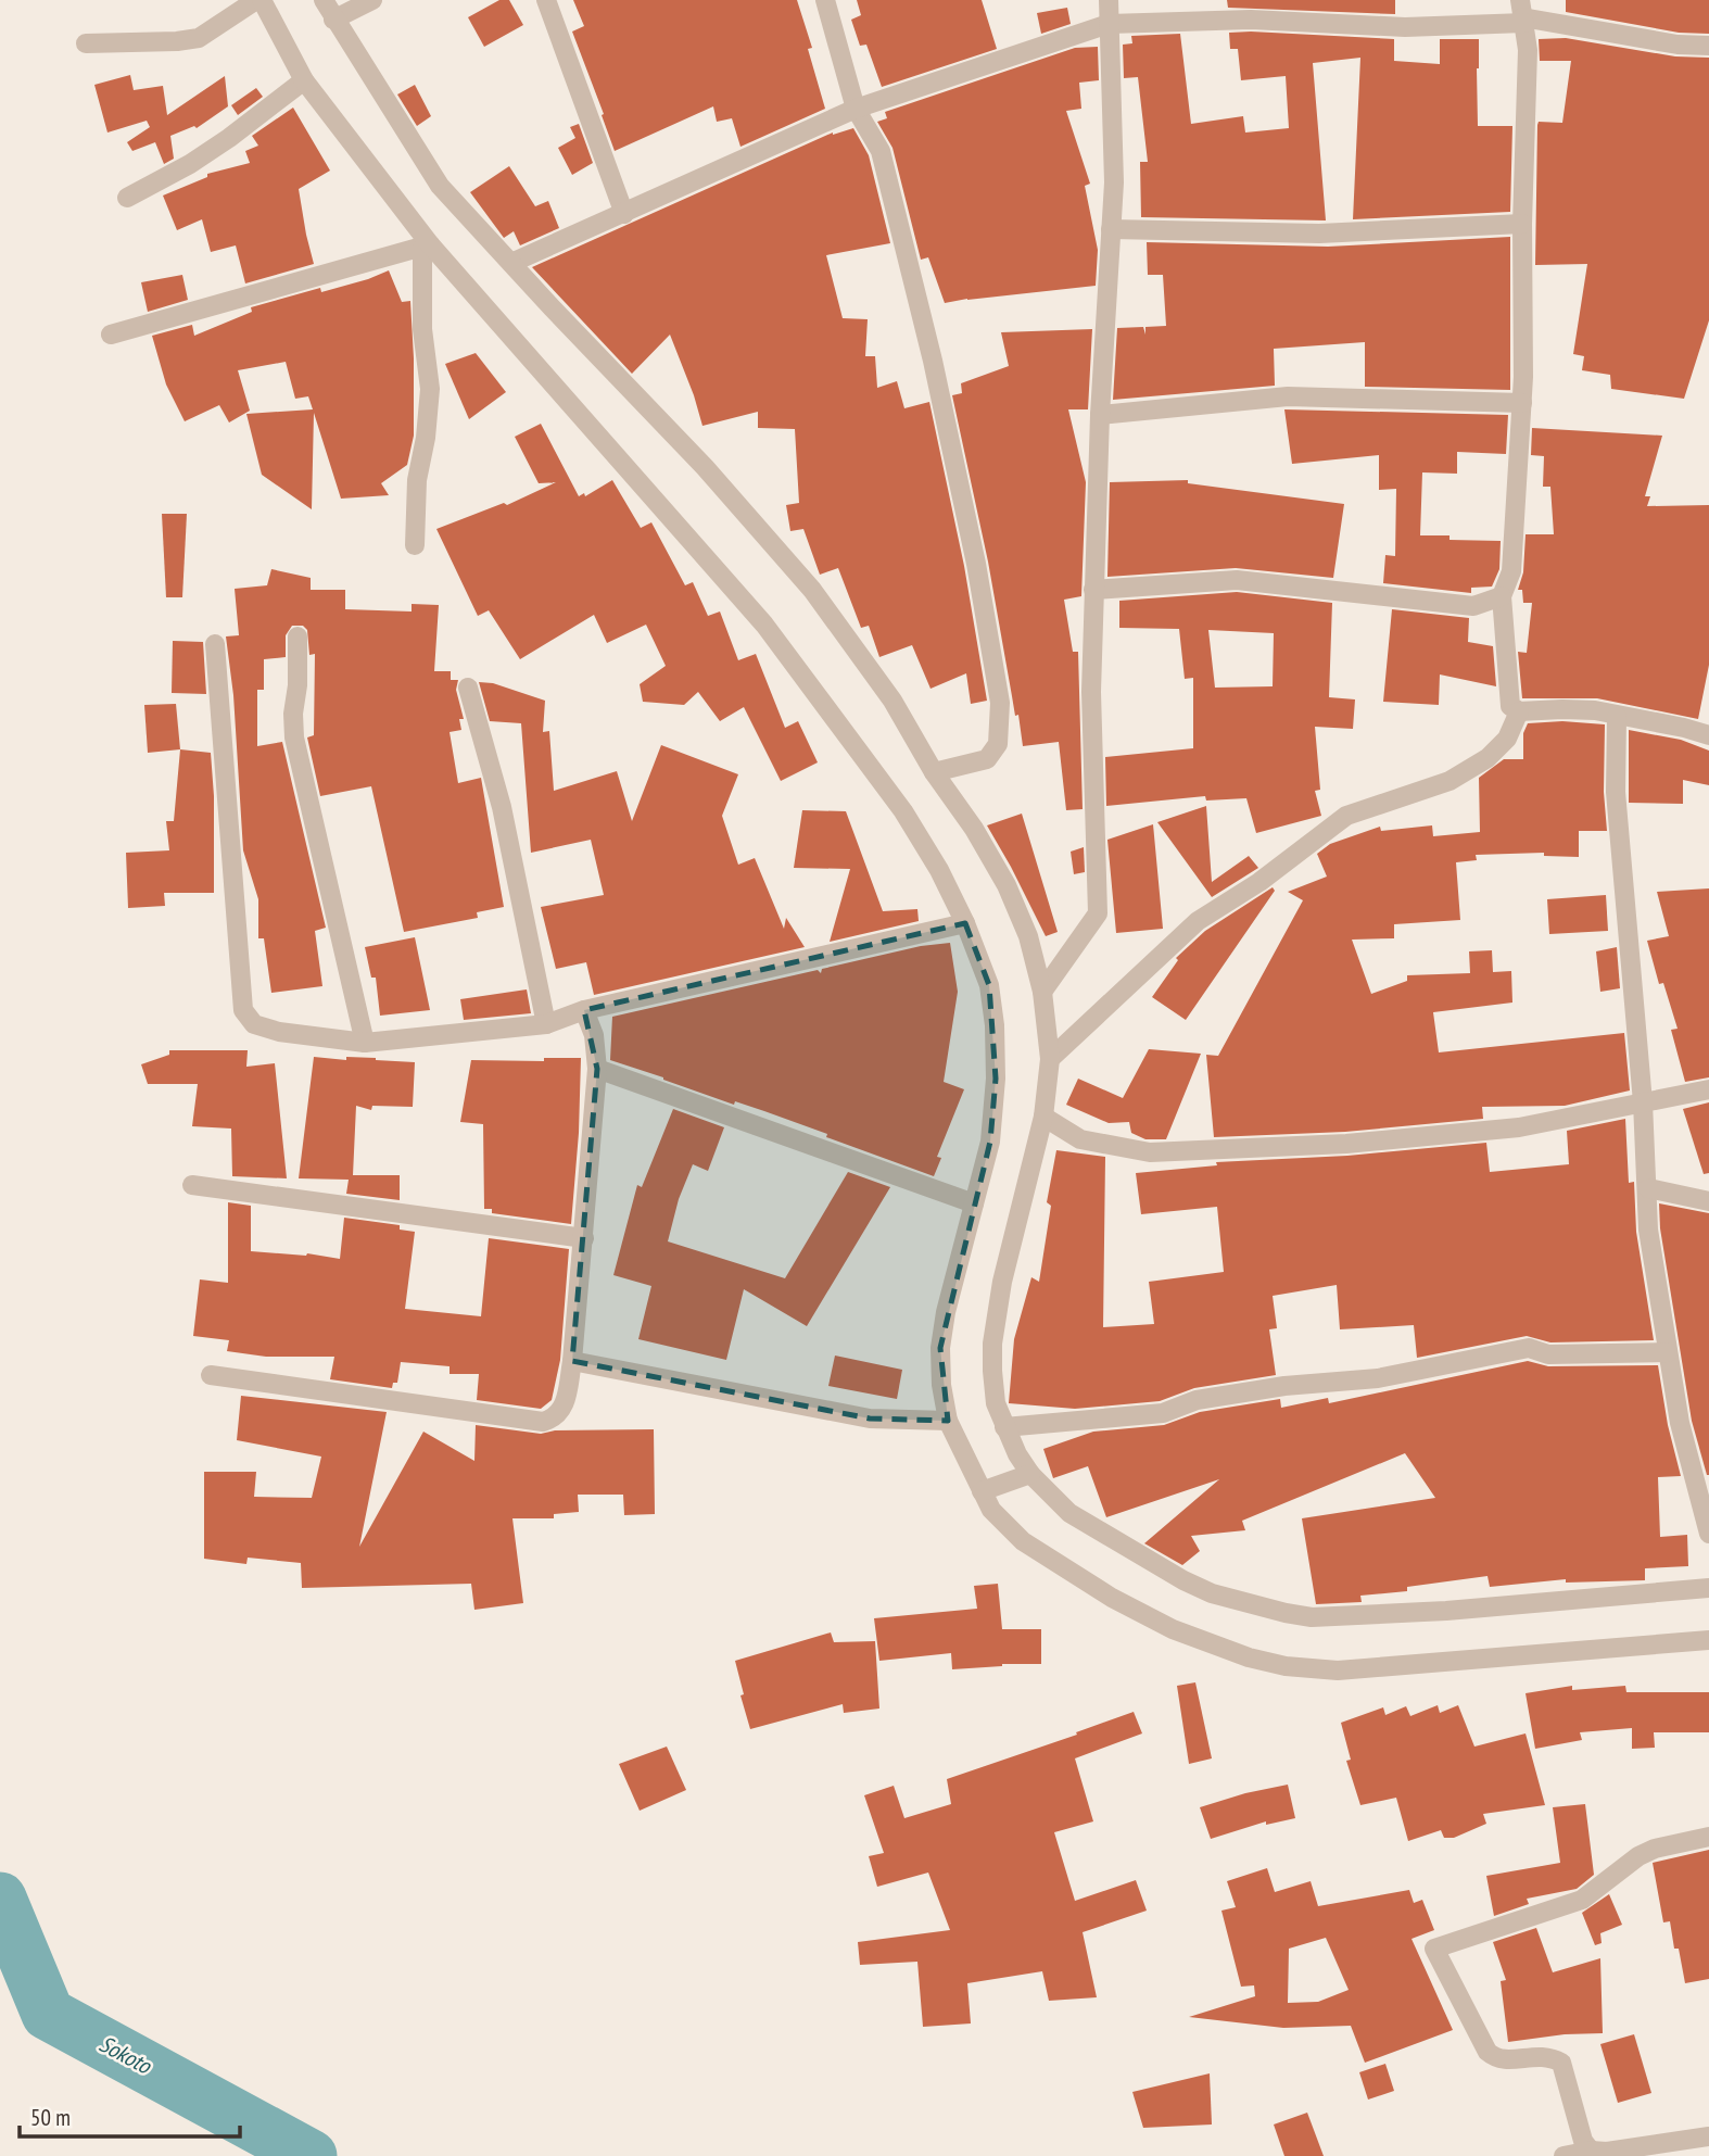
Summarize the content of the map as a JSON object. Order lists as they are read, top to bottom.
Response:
{
  "water": ["Sokoto"],
  "scale_bar": "50 m"
}
